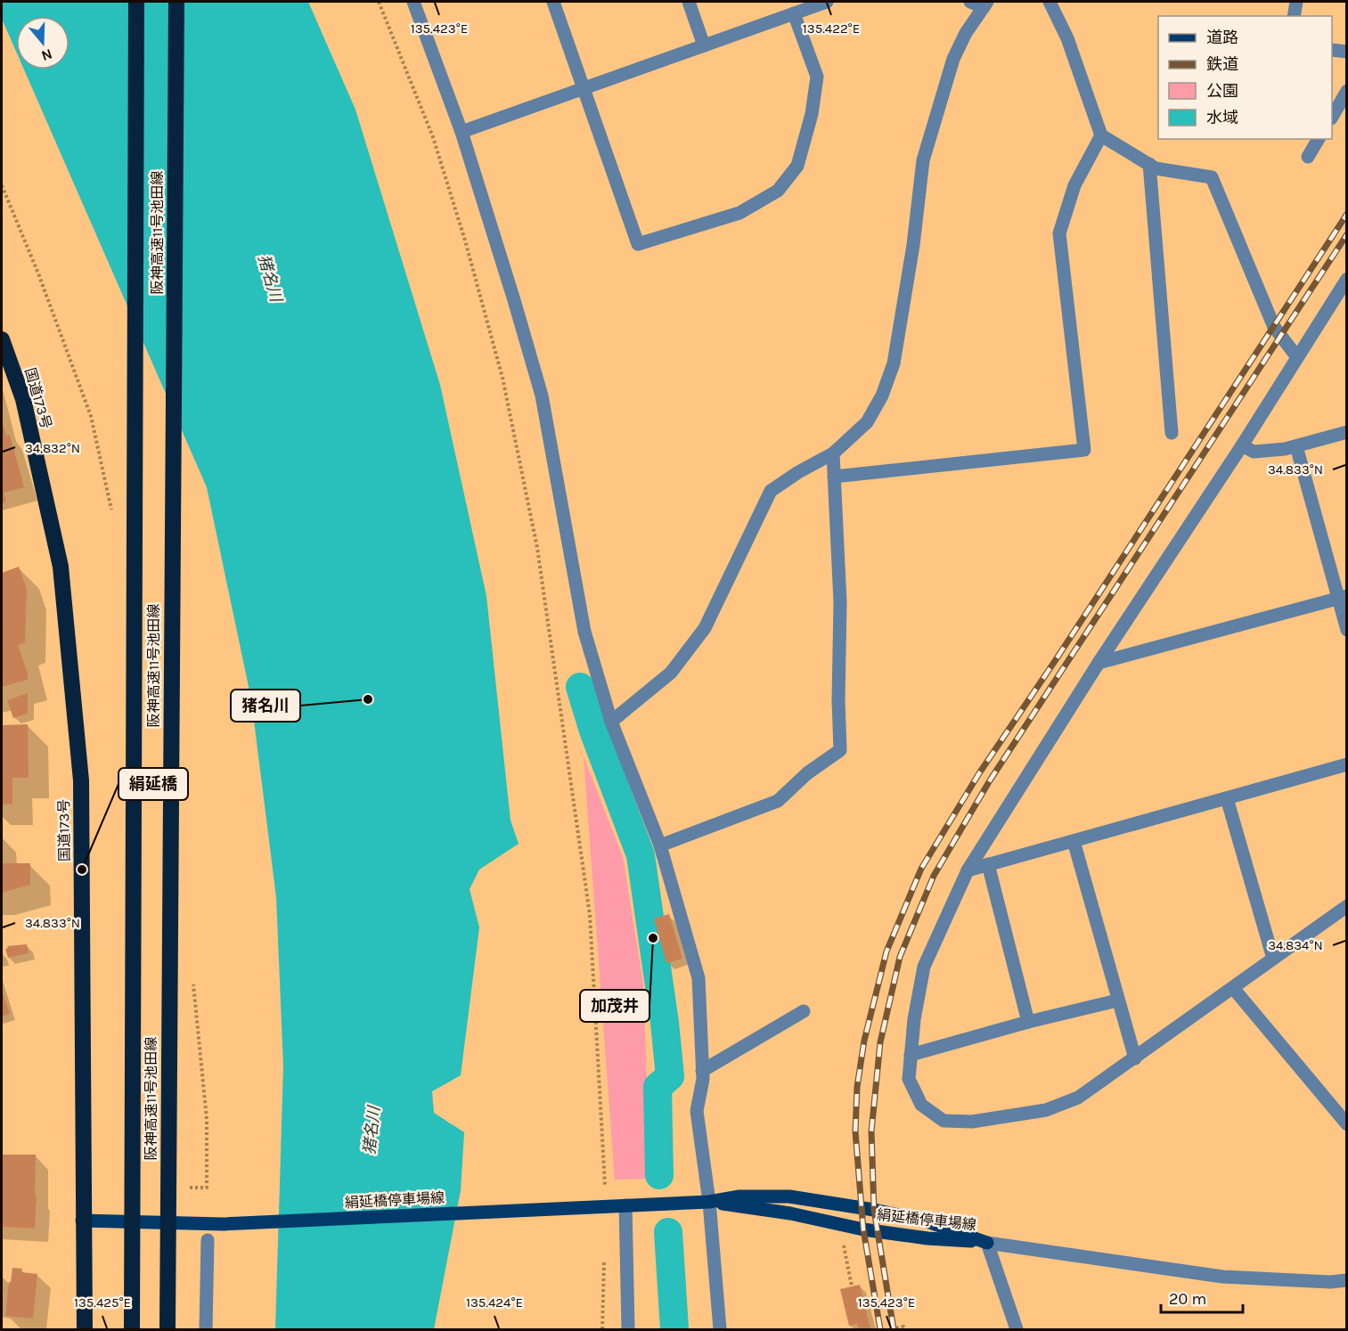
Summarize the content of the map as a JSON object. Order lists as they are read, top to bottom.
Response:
{
  "streets": {
    "highway": ["阪神高速11号池田線", "国道173号"],
    "main road": ["絹延橋停車場線"]
  },
  "crossings": [
    ["国道173号", "絹延橋停車場線"]
  ],
  "water": ["猪名川"],
  "places": ["猪名川", "絹延橋", "加茂井"],
  "legend": [
    "道路",
    "鉄道",
    "公園",
    "水域"
  ],
  "scale_bar": "20 m",
  "north": "bottom",
  "coordinates": [
    "135.423°E",
    "135.422°E",
    "34.832°N",
    "34.833°N",
    "34.834°N",
    "135.425°E",
    "135.424°E"
  ]
}
